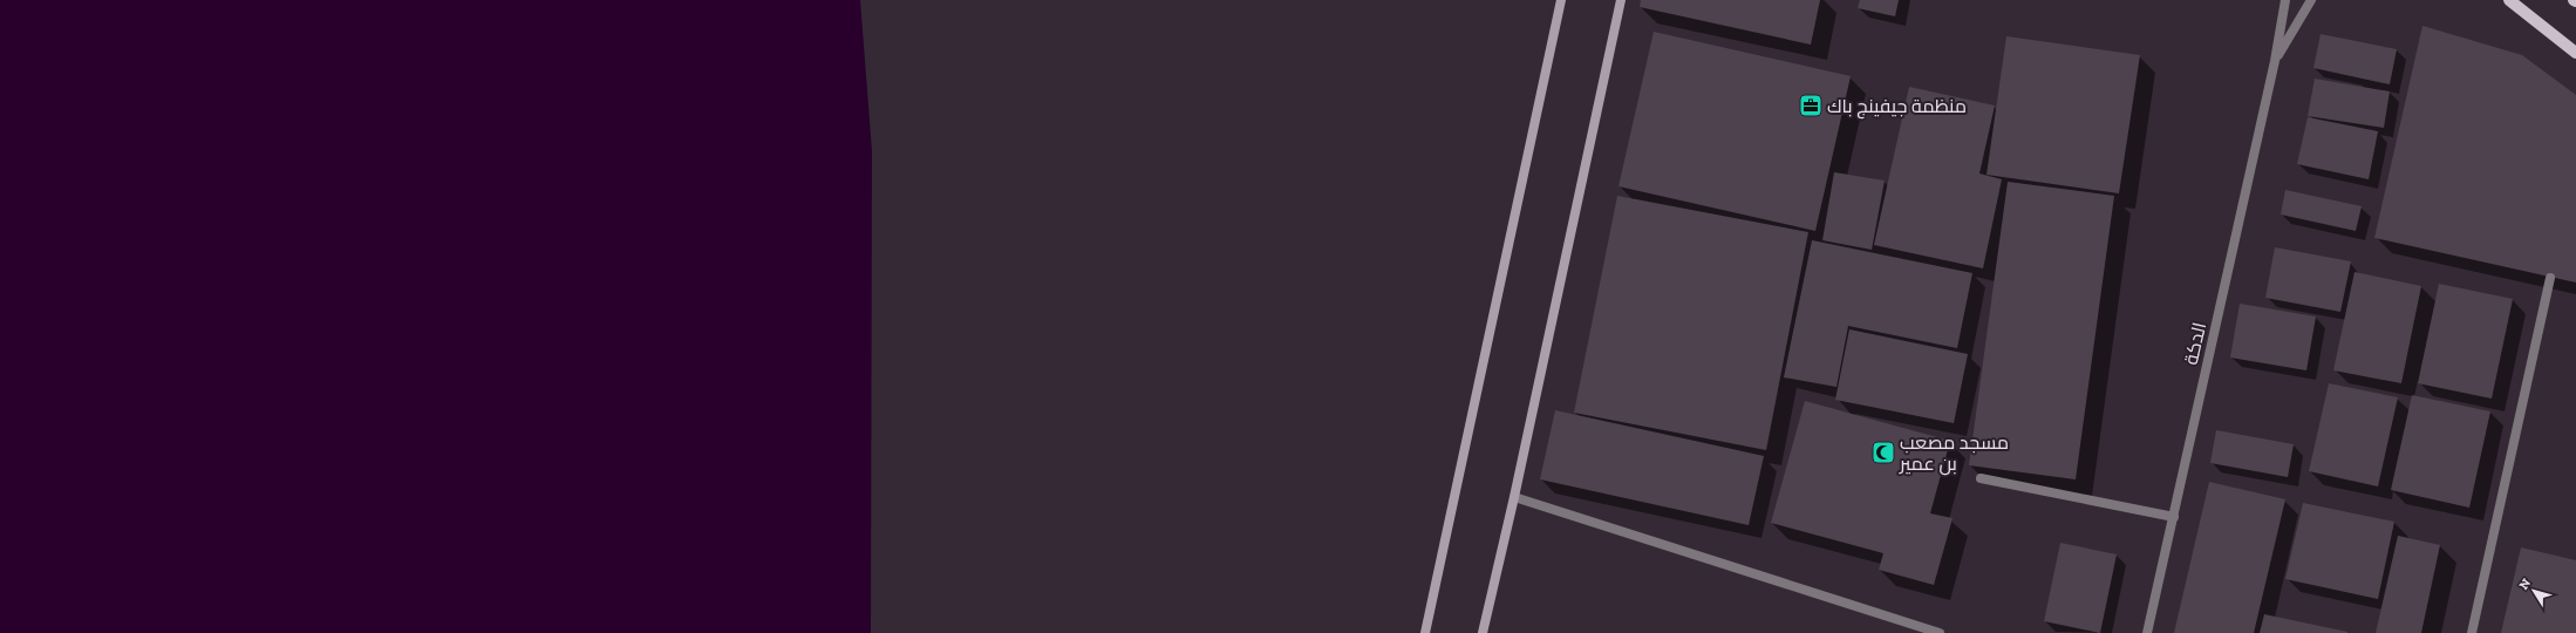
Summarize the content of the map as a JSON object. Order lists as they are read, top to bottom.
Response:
{
  "streets": {
    "street": ["الدكة"]
  },
  "places": {
    "office": ["منظمة جيفينج باك"],
    "mosque": ["مسجد مصعب بن عمير"]
  },
  "north": "top left"
}
